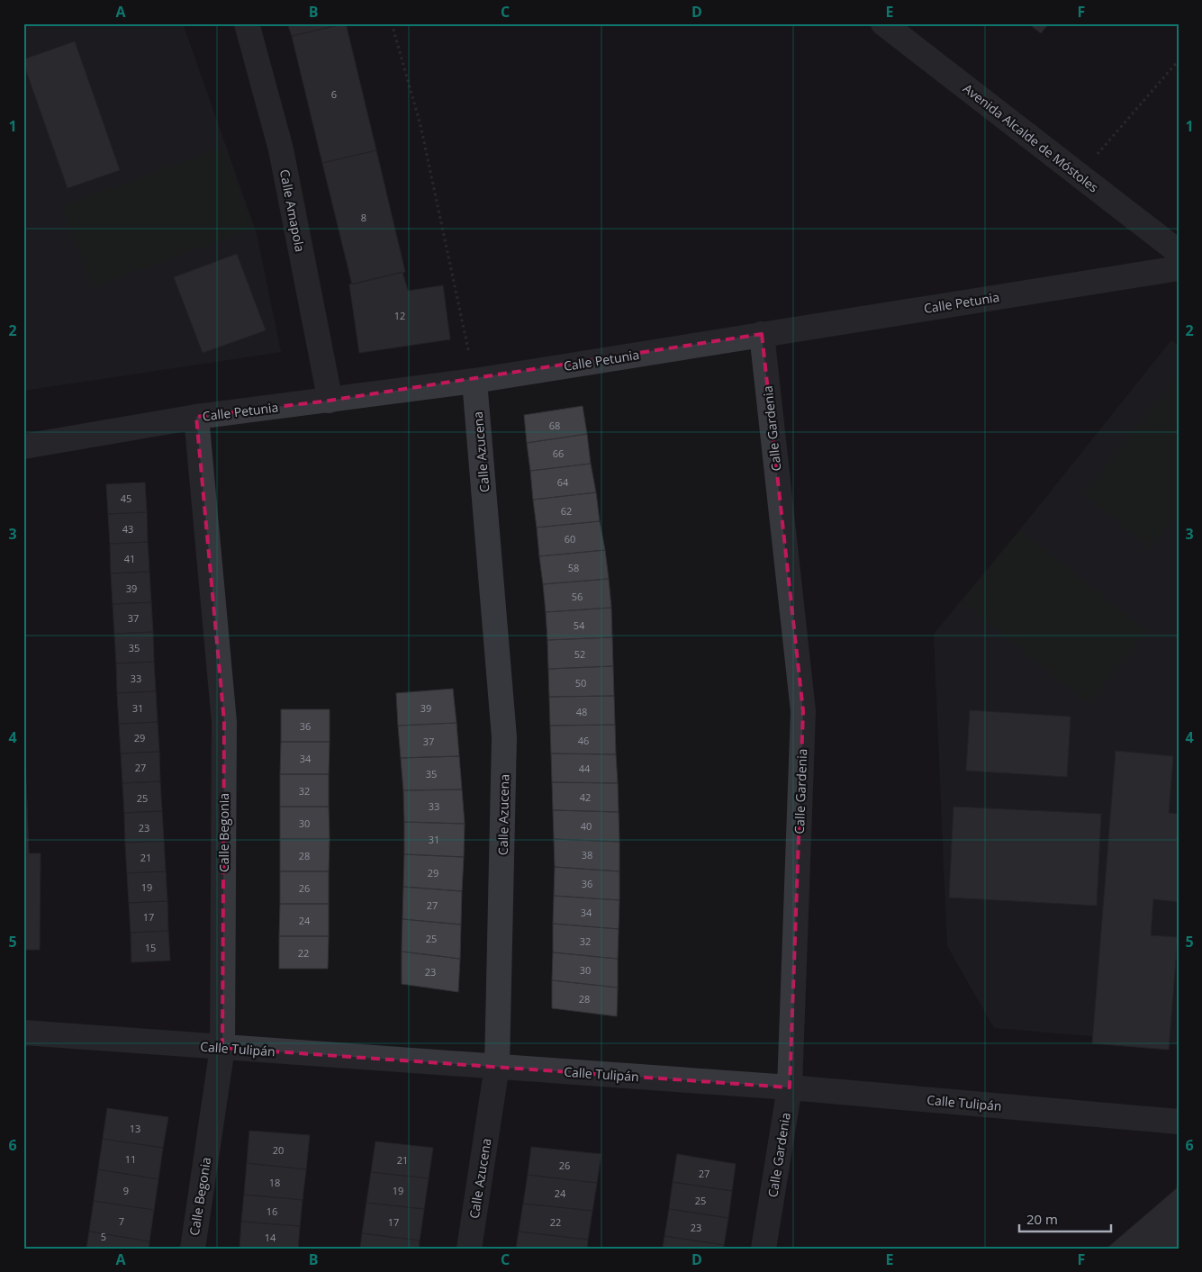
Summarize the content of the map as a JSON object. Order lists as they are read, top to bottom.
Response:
{
  "streets": {
    "street": [
      "Avenida Alcalde de Móstoles",
      "Calle Amapola",
      "Calle Petunia",
      "Calle Gardenia",
      "Calle Azucena",
      "Calle Begonia",
      "Calle Tulipán"
    ]
  },
  "crossings": [
    ["Calle Amapola", "Calle Petunia"],
    ["Calle Petunia", "Calle Gardenia"],
    ["Calle Petunia", "Calle Azucena"],
    ["Calle Petunia", "Calle Begonia"],
    ["Calle Gardenia", "Calle Tulipán"],
    ["Calle Azucena", "Calle Tulipán"],
    ["Calle Begonia", "Calle Tulipán"]
  ],
  "house_numbers": [
    "6",
    "8",
    "12",
    "68",
    "66",
    "64",
    "45",
    "62",
    "43",
    "60",
    "41",
    "58",
    "39",
    "56",
    "37",
    "54",
    "35",
    "52",
    "33",
    "50",
    "31",
    "39",
    "48",
    "36",
    "29",
    "46",
    "37",
    "34",
    "27",
    "44",
    "35",
    "32",
    "42",
    "25",
    "33",
    "30",
    "40",
    "23",
    "31",
    "38",
    "28",
    "21",
    "29",
    "36",
    "19",
    "26",
    "27",
    "34",
    "17",
    "24",
    "25",
    "32",
    "15",
    "22",
    "30",
    "23",
    "28",
    "13",
    "20",
    "11",
    "21",
    "26",
    "27",
    "18",
    "9",
    "19",
    "24",
    "25",
    "16",
    "7",
    "17",
    "22",
    "23",
    "5",
    "14"
  ],
  "scale_bar": "20 m",
  "grid": {
    "columns": [
      "A",
      "B",
      "C",
      "D",
      "E",
      "F"
    ],
    "rows": [
      "1",
      "2",
      "3",
      "4",
      "5",
      "6"
    ]
  }
}
